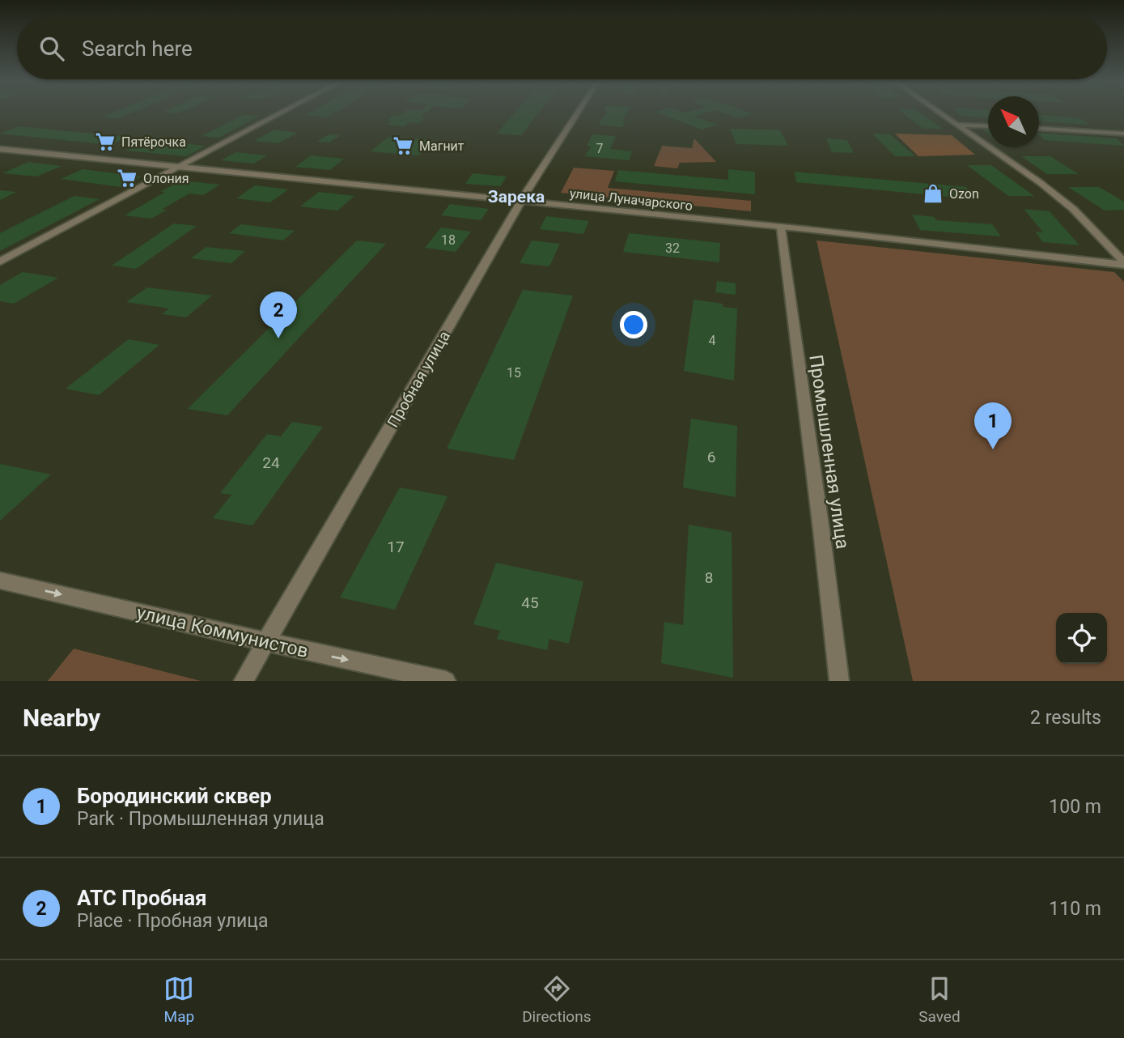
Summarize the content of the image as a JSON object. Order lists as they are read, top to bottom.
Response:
{
  "streets": {
    "street": [
      "улица Луначарского",
      "Пробная улица",
      "Промышленная улица",
      "улица Коммунистов"
    ]
  },
  "crossings": [
    ["улица Луначарского", "Пробная улица"],
    ["улица Луначарского", "Промышленная улица"],
    ["Пробная улица", "улица Коммунистов"]
  ],
  "one_way": ["улица Коммунистов"],
  "districts": ["Зарека"],
  "places": {
    "supermarket": ["Пятёрочка", "Магнит", "Олония"],
    "shop": ["Ozon"]
  },
  "house_numbers": [
    "7",
    "18",
    "32",
    "4",
    "15",
    "6",
    "24",
    "17",
    "8",
    "45"
  ],
  "north": "top left",
  "page": {
    "search": "Search here",
    "pins": ["2", "1"],
    "heading": ["Nearby", "2 results"],
    "list": [
      {
        "mark": "1",
        "name": "Бородинский сквер",
        "note": "Park · Промышленная улица",
        "value": "100 m"
      },
      {
        "mark": "2",
        "name": "АТС Пробная",
        "note": "Place · Пробная улица",
        "value": "110 m"
      }
    ],
    "nav": ["Map", "Directions", "Saved"]
  }
}
